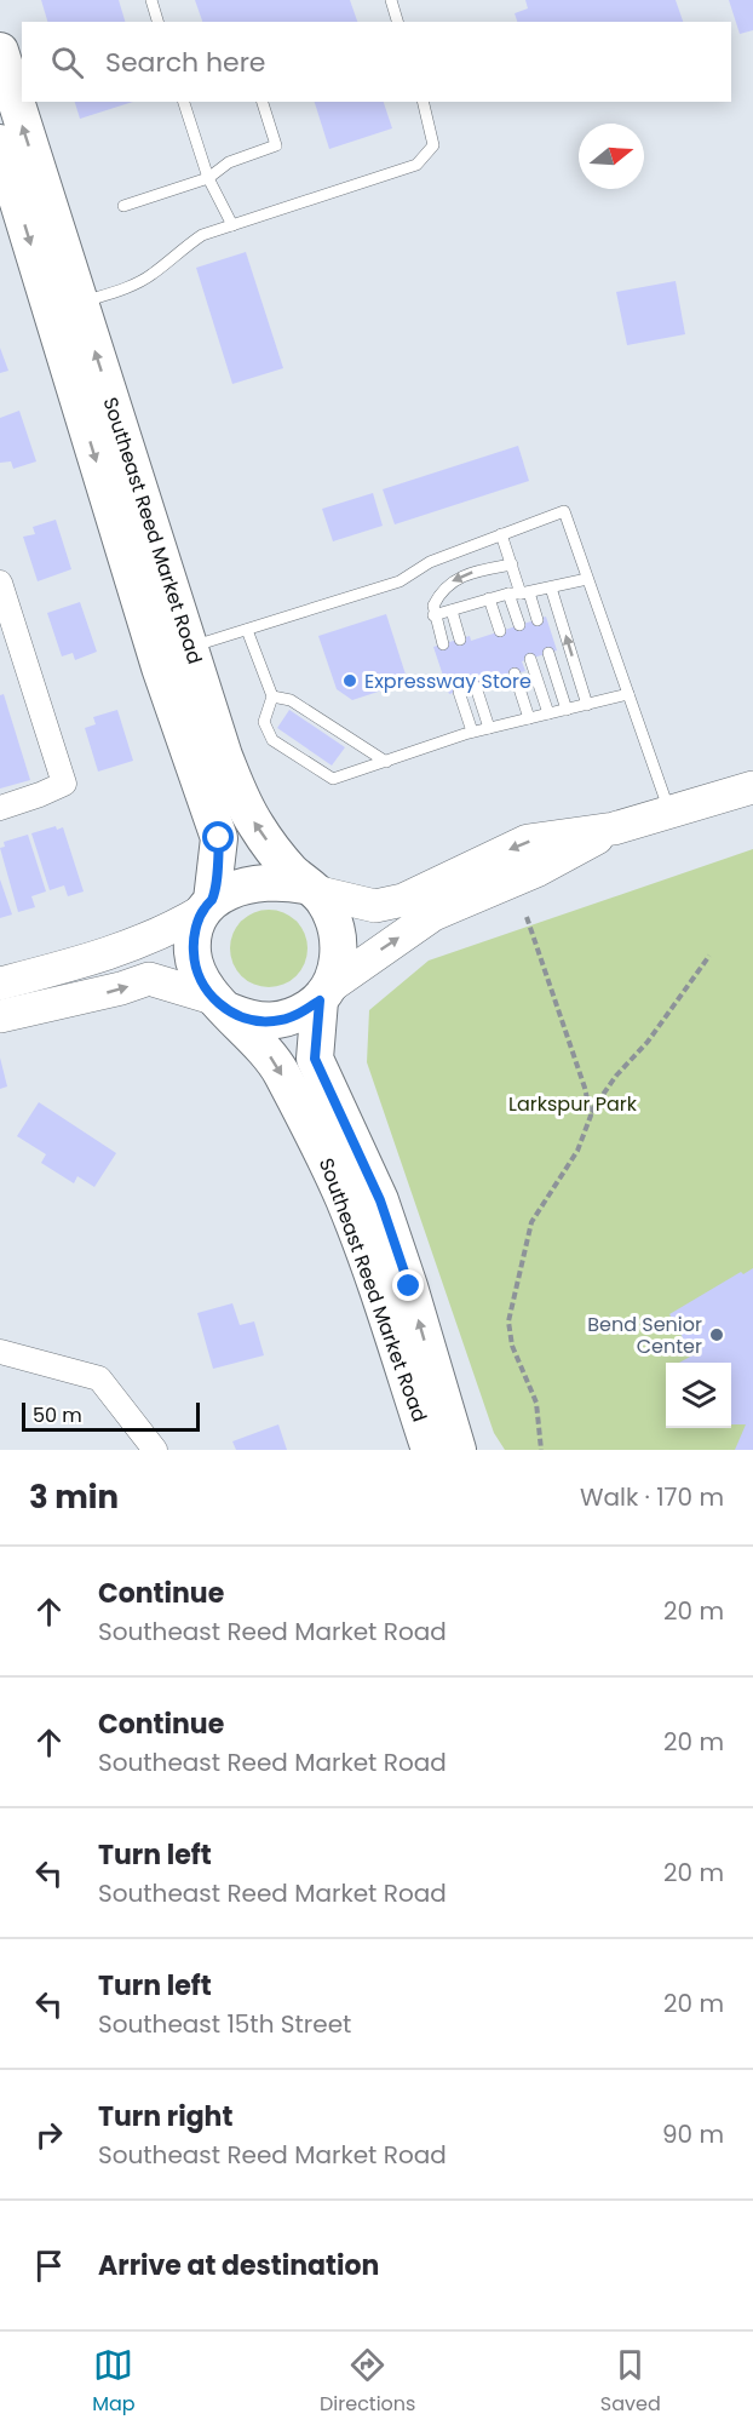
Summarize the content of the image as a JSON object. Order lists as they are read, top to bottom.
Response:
{
  "streets": {
    "main road": ["Southeast Reed Market Road"]
  },
  "parks": ["Larkspur Park"],
  "places": ["Expressway Store", "Bend Senior Center"],
  "scale_bar": "50 m",
  "north": "right",
  "page": {
    "search": "Search here",
    "scale": "50 m",
    "heading": ["3 min", "Walk · 170 m"],
    "list": [
      ["Continue", "Southeast Reed Market Road", "20 m"],
      ["Continue", "Southeast Reed Market Road", "20 m"],
      ["Turn left", "Southeast Reed Market Road", "20 m"],
      ["Turn left", "Southeast 15th Street", "20 m"],
      ["Turn right", "Southeast Reed Market Road", "90 m"],
      "Arrive at destination"
    ],
    "nav": ["Map", "Directions", "Saved"]
  }
}
